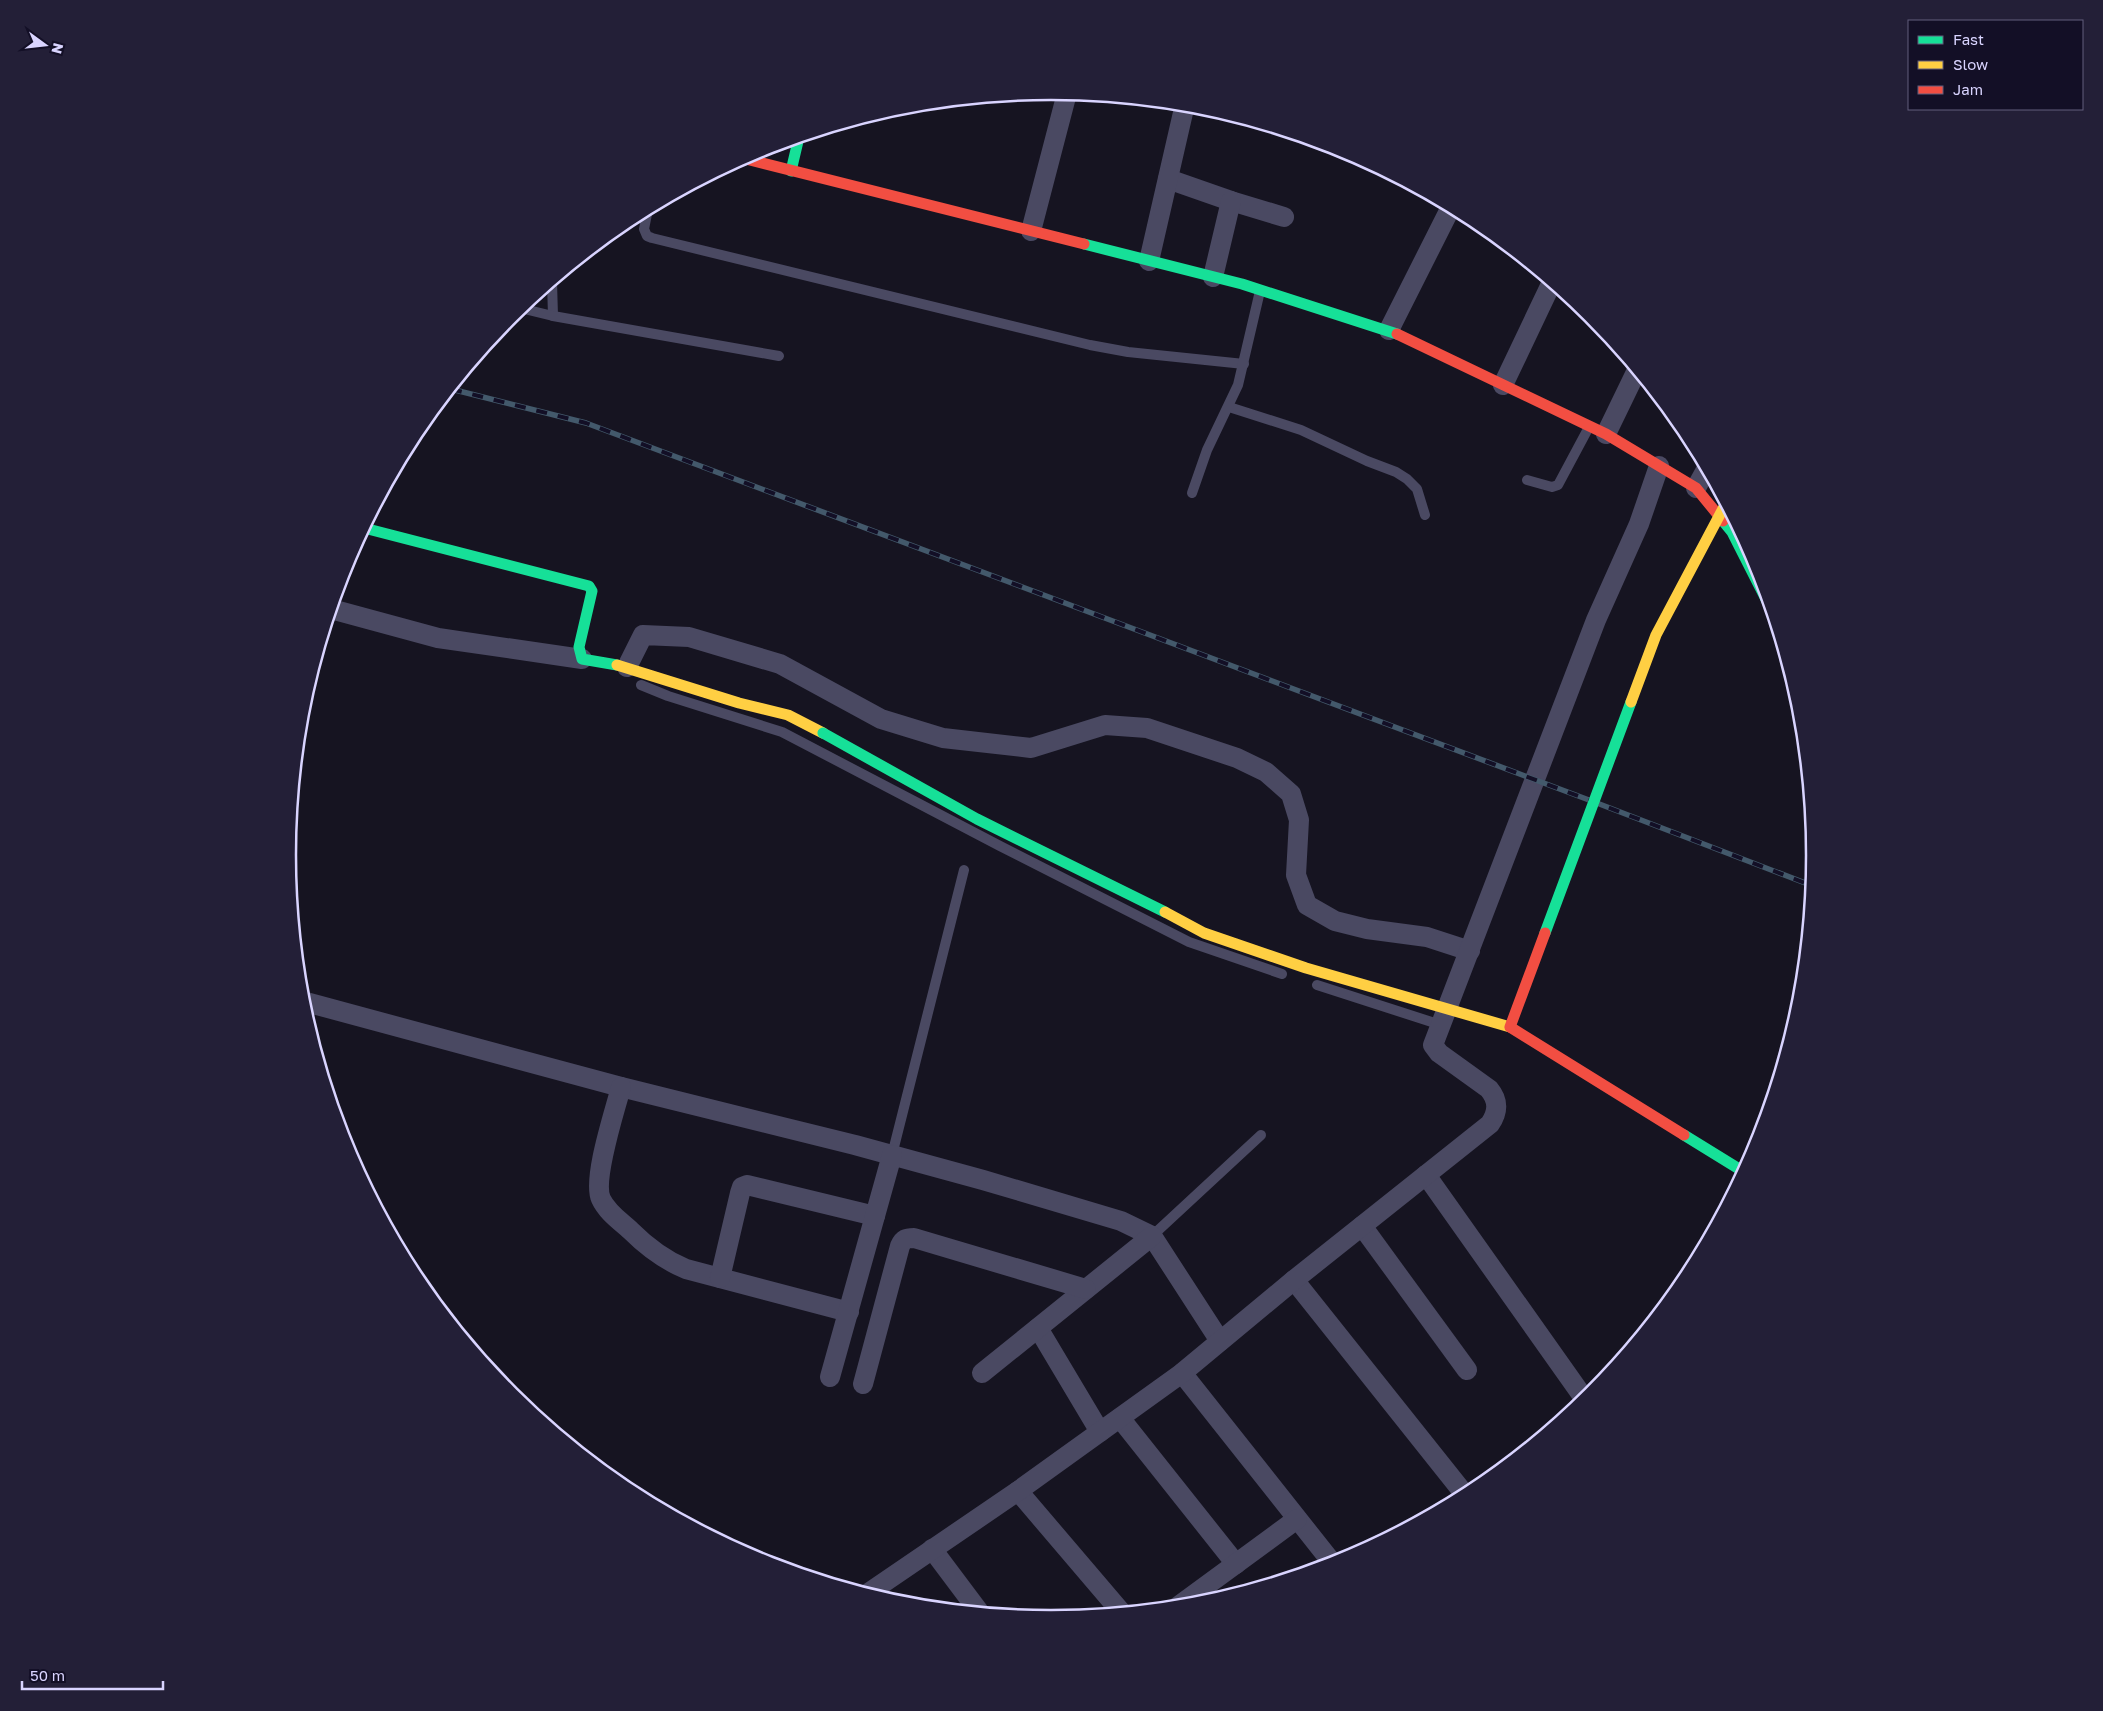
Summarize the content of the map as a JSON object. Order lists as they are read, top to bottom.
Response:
{
  "legend": ["Fast", "Slow", "Jam"],
  "scale_bar": "50 m",
  "north": "right"
}
